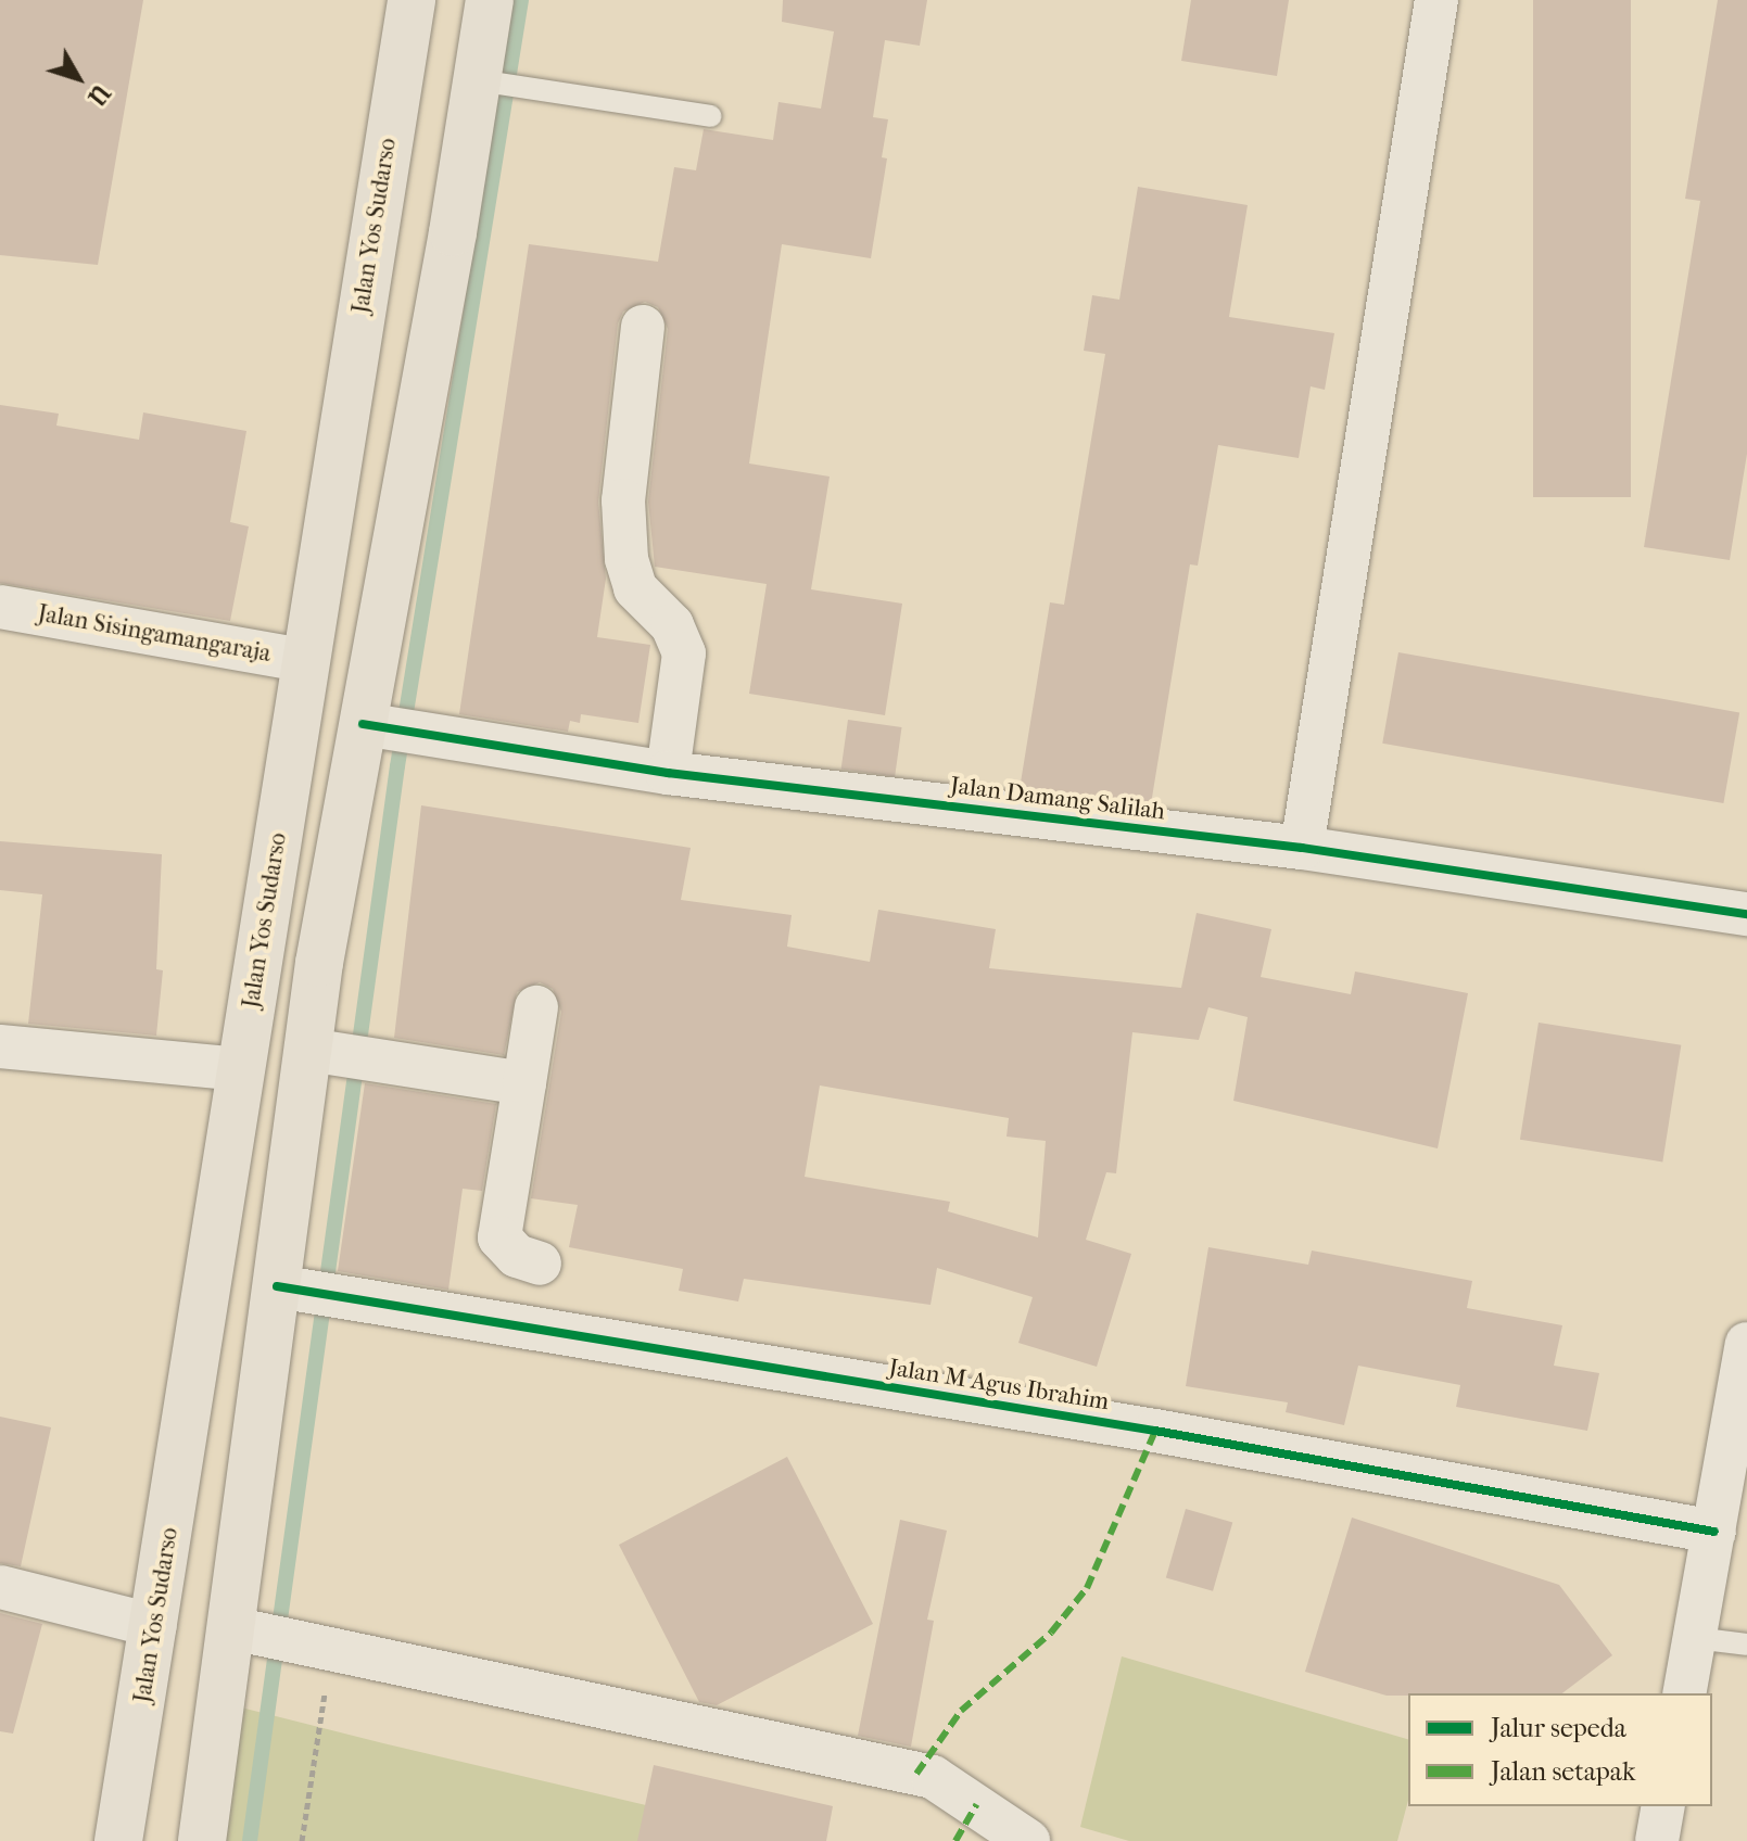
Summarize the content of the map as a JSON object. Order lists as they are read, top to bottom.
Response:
{
  "streets": {
    "main road": ["Jalan Yos Sudarso"],
    "street": ["Jalan Sisingamangaraja", "Jalan Damang Salilah", "Jalan M Agus Ibrahim"]
  },
  "crossings": [
    ["Jalan Yos Sudarso", "Jalan Sisingamangaraja"]
  ],
  "legend": ["Jalur sepeda", "Jalan setapak"],
  "north": "bottom right"
}
